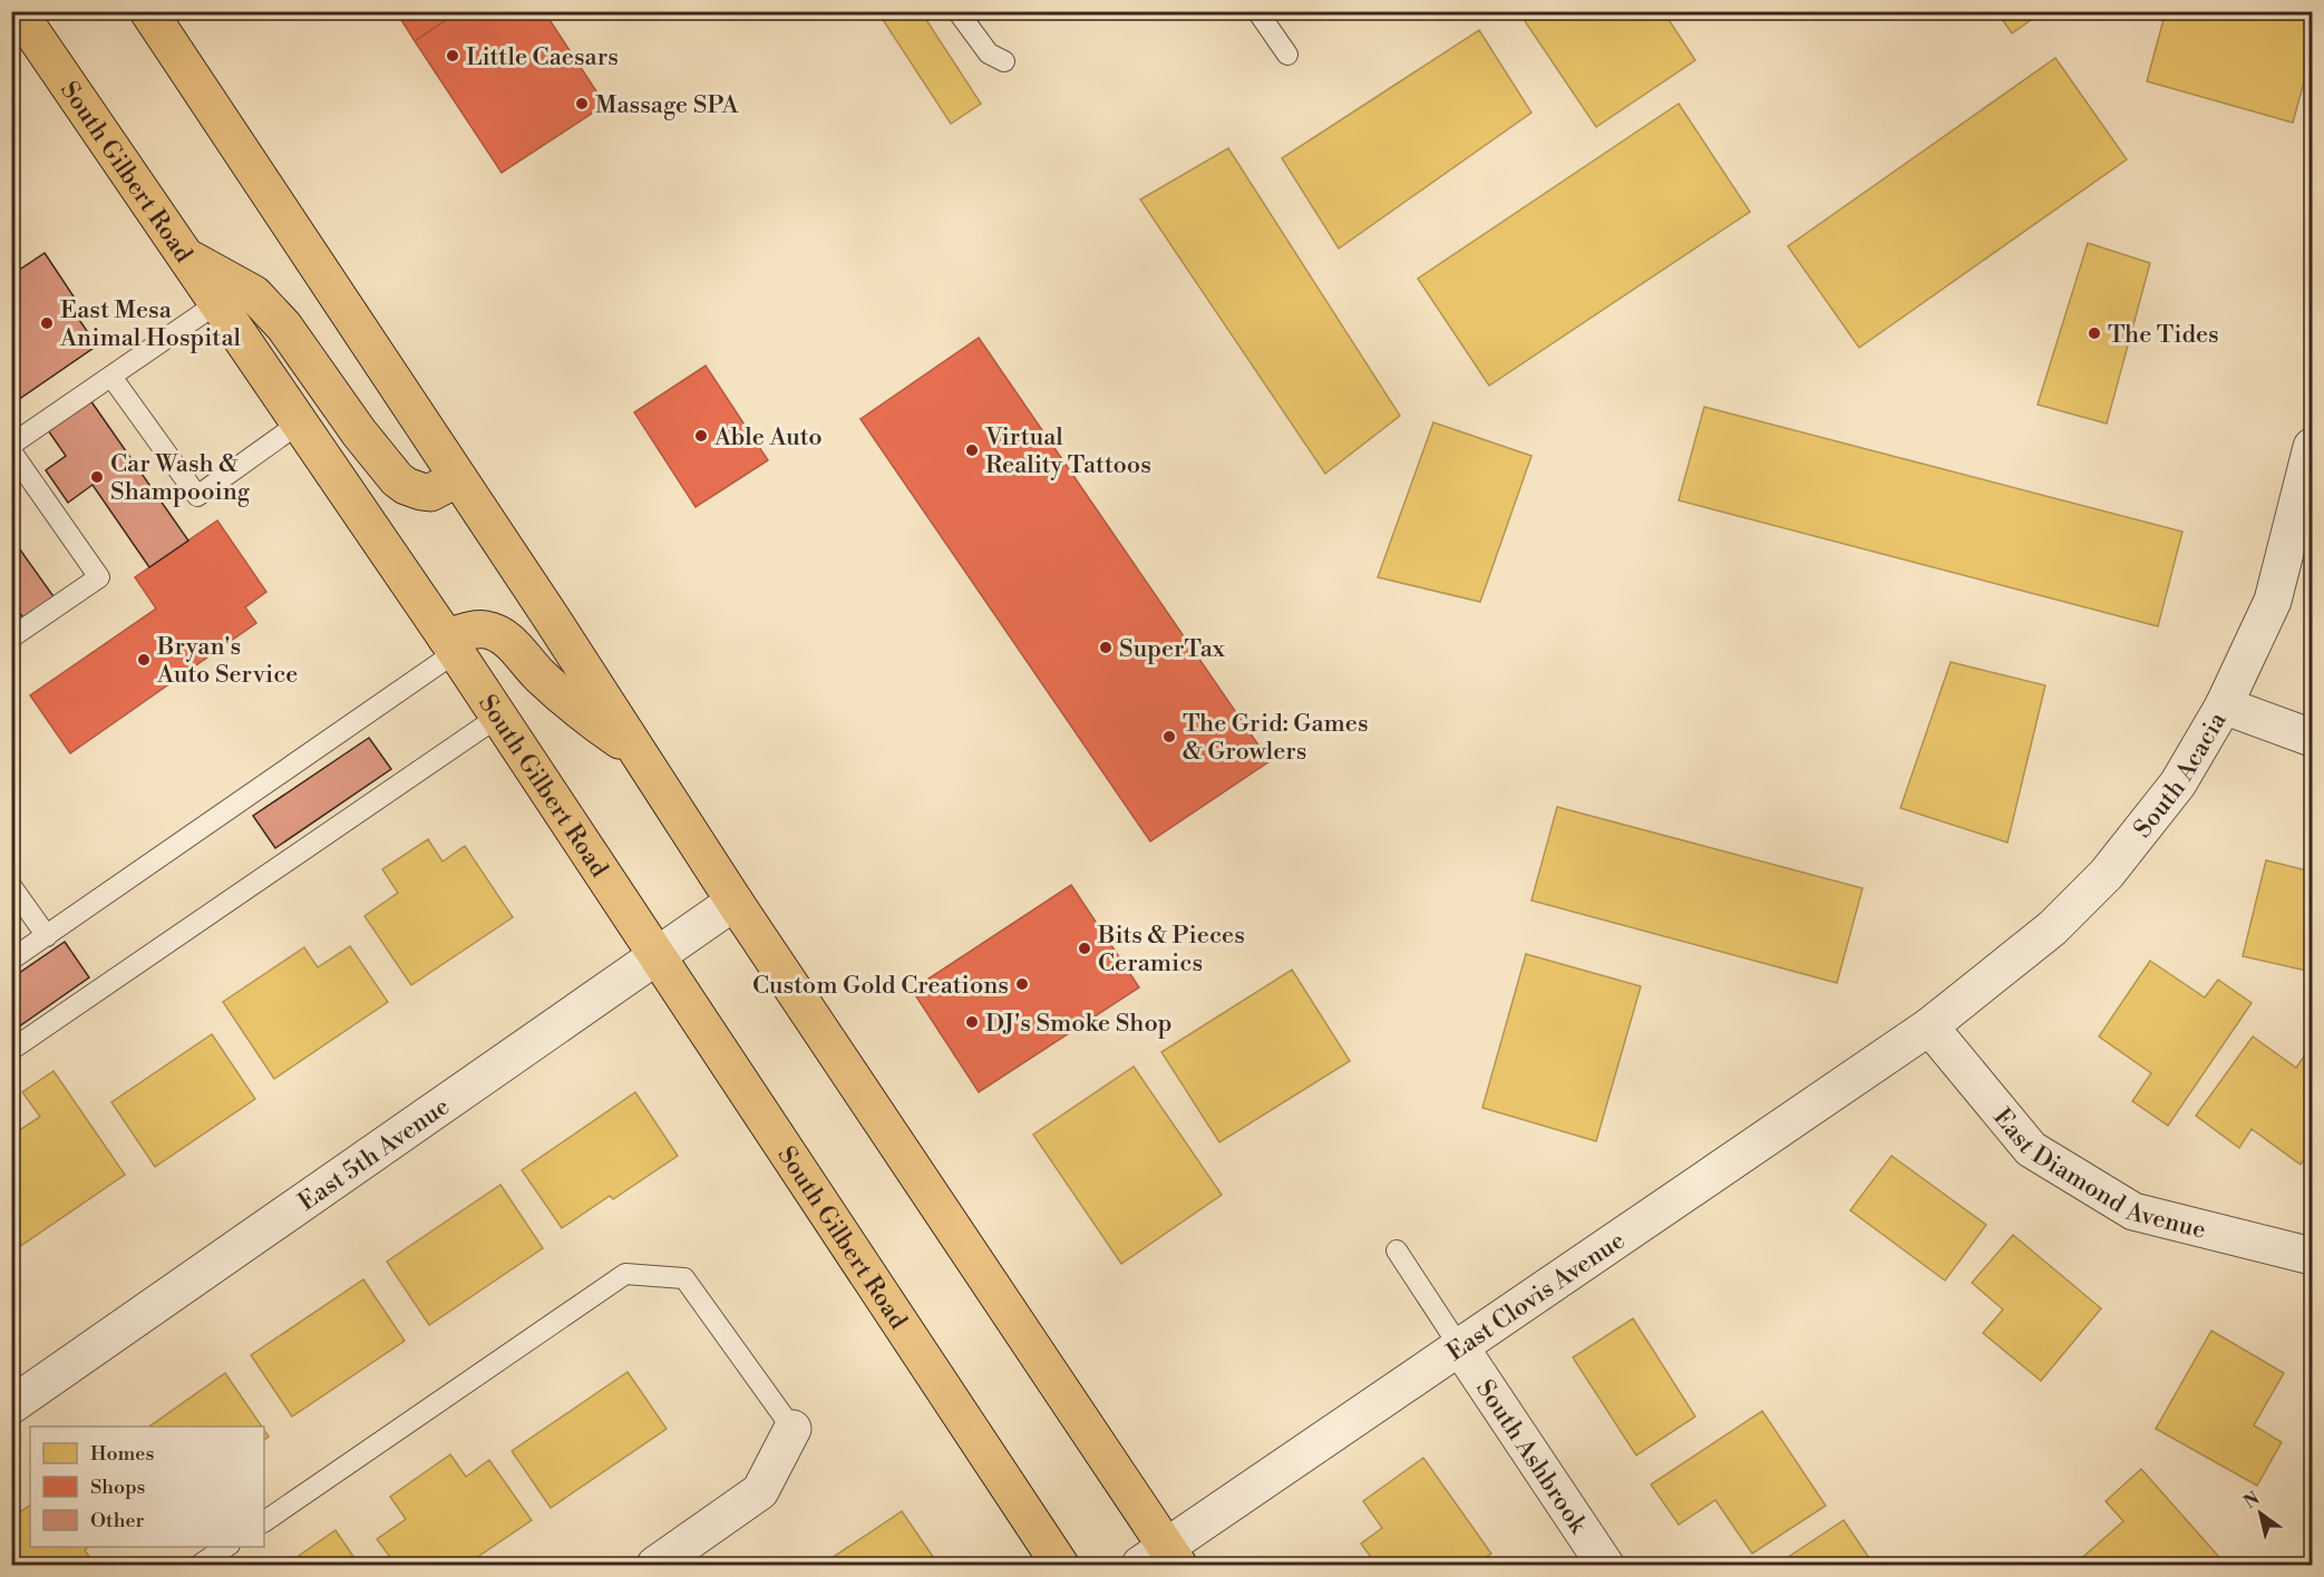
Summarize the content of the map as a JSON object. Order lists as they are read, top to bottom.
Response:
{
  "streets": {
    "main road": ["South Gilbert Road"],
    "street": [
      "South Acacia",
      "East 5th Avenue",
      "East Diamond Avenue",
      "East Clovis Avenue",
      "South Ashbrook"
    ]
  },
  "crossings": [
    ["South Gilbert Road", "East 5th Avenue"],
    ["South Acacia", "East Diamond Avenue"],
    ["South Acacia", "East Clovis Avenue"],
    ["East Diamond Avenue", "East Clovis Avenue"],
    ["East Clovis Avenue", "South Ashbrook"]
  ],
  "places": [
    "Little Caesars",
    "Massage SPA",
    "East Mesa Animal Hospital",
    "The Tides",
    "Able Auto",
    "Virtual Reality Tattoos",
    "Car Wash & Shampooing",
    "SuperTax",
    "Bryan's Auto Service",
    "The Grid: Games & Growlers",
    "Bits & Pieces Ceramics",
    "Custom Gold Creations",
    "DJ's Smoke Shop"
  ],
  "legend": ["Homes", "Shops", "Other"],
  "north": "top left"
}
